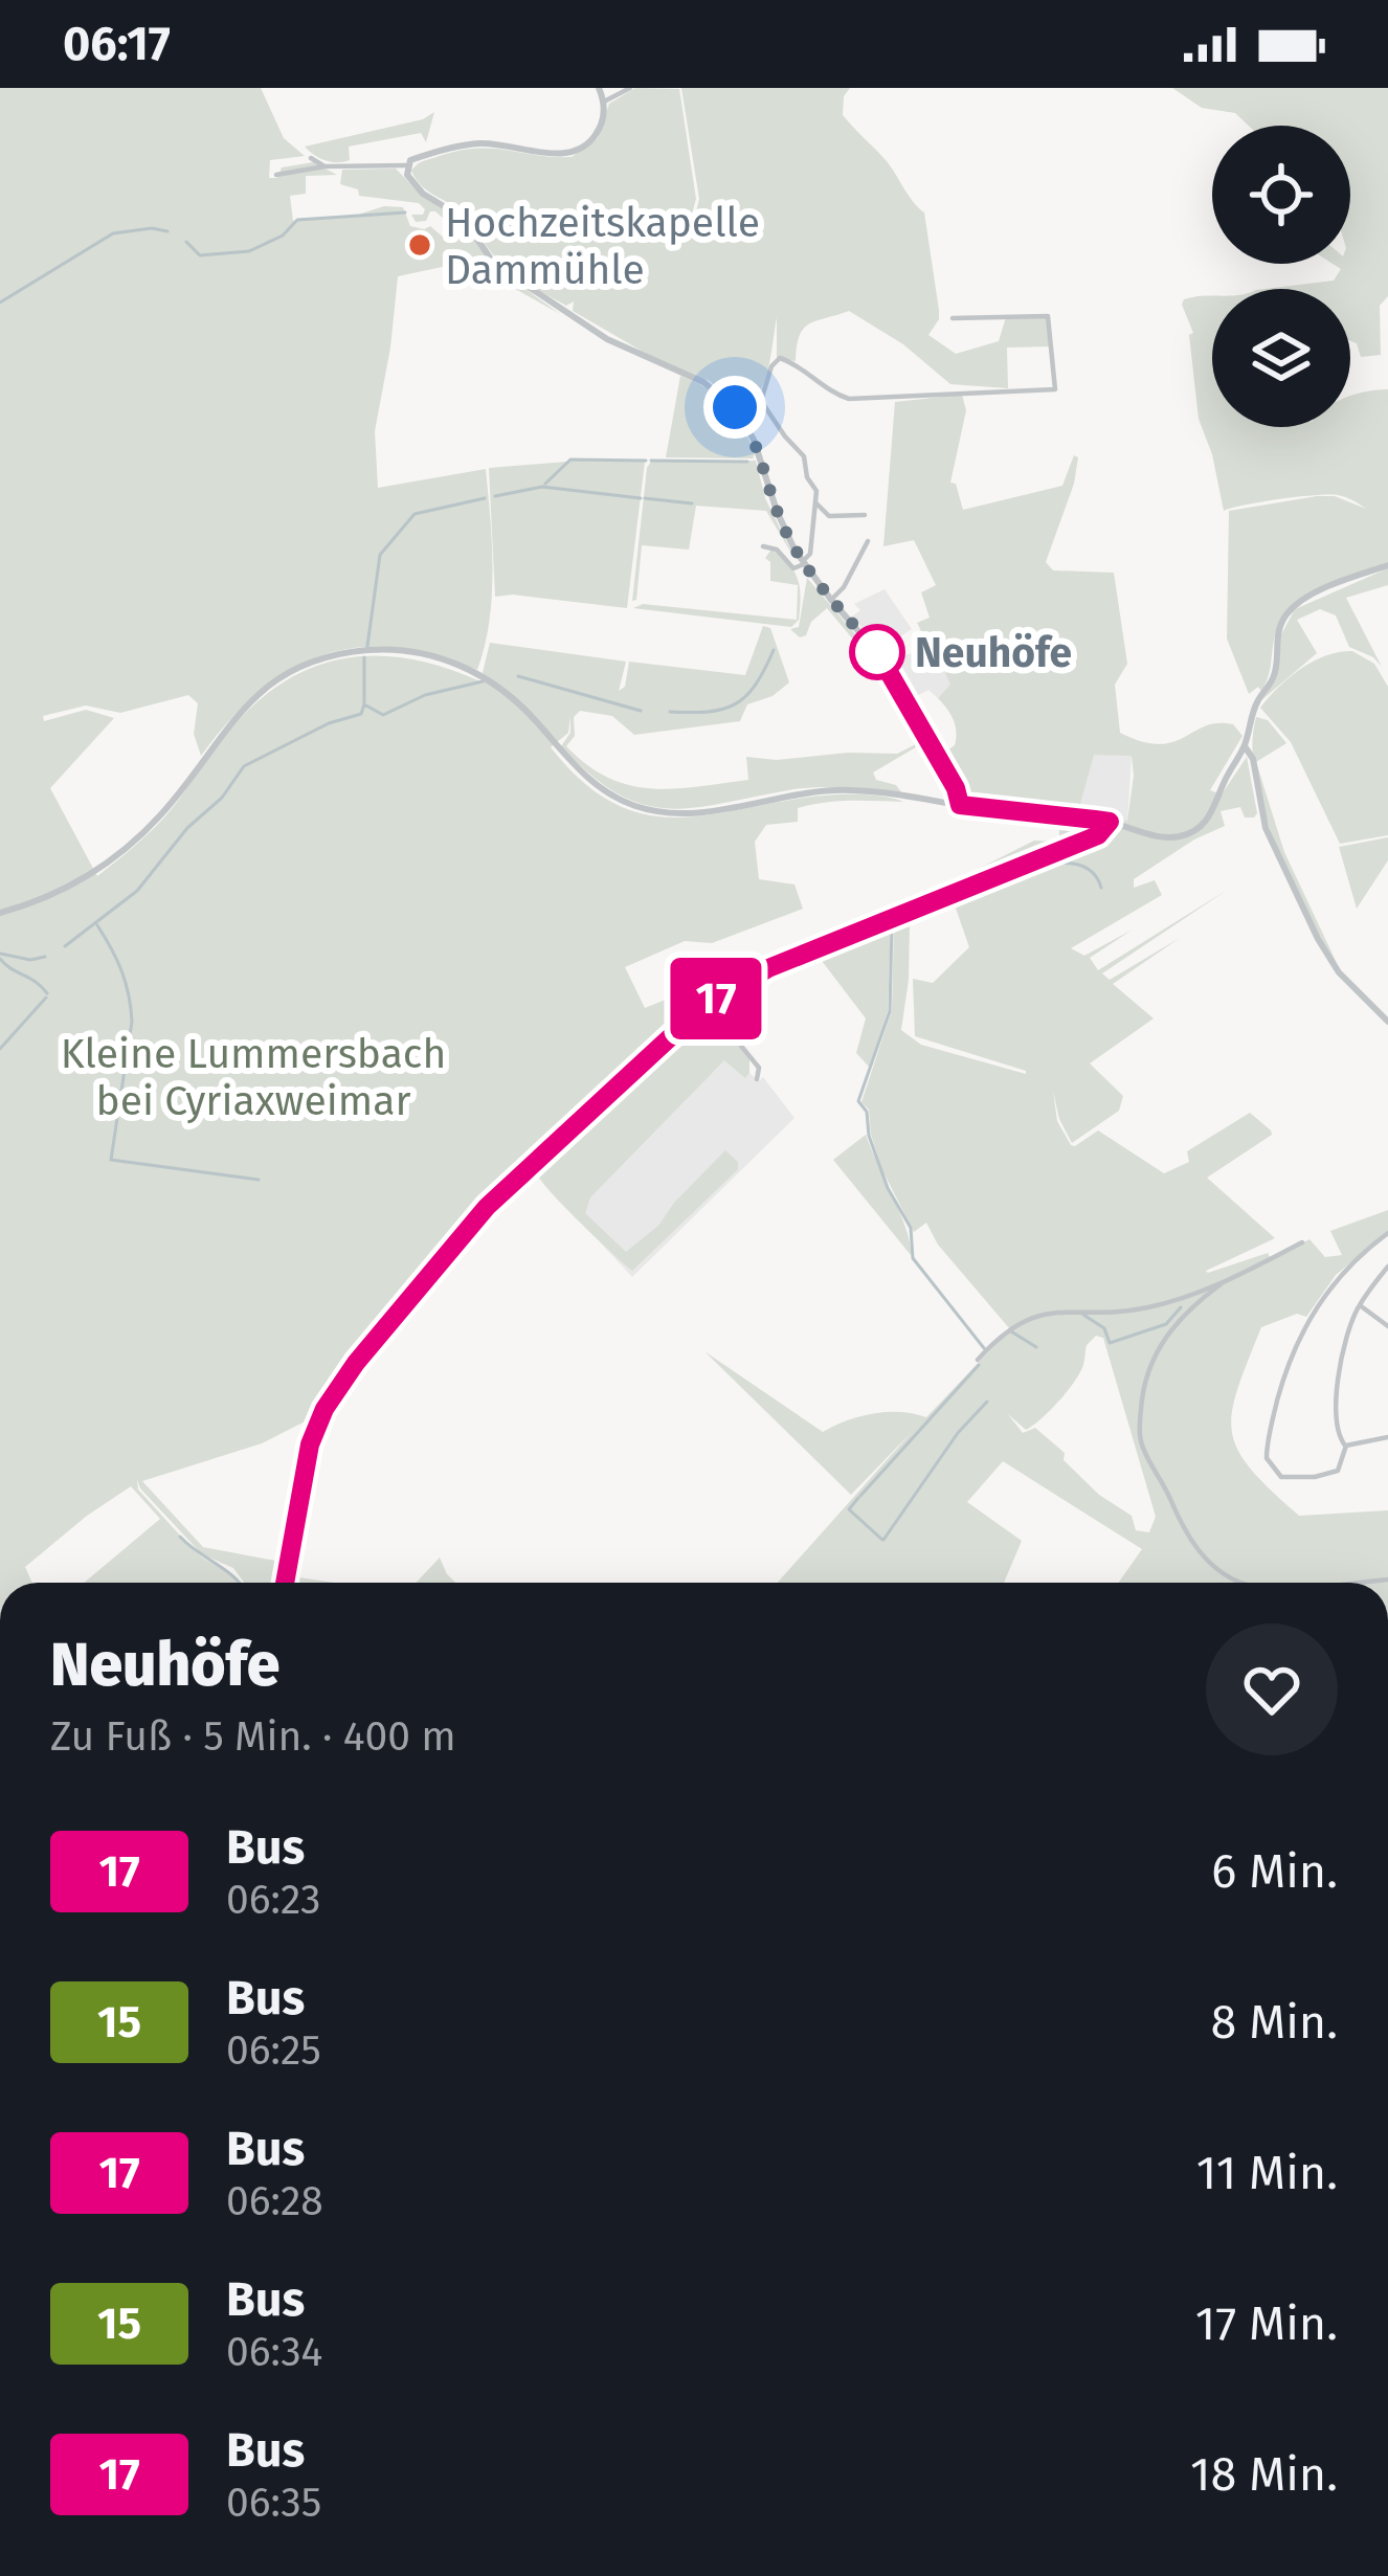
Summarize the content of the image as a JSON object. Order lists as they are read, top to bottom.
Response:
{
  "parks": ["Kleine Lummersbach bei Cyriaxweimar"],
  "places": ["Hochzeitskapelle Dammühle", "Neuhöfe"],
  "lines": ["bus line 17"],
  "page": {
    "status": "06:17",
    "on_map": "17",
    "heading": ["Neuhöfe", "Zu Fuß · 5 Min. · 400 m"],
    "list": [
      {
        "mark": "17",
        "name": "Bus",
        "note": "06:23",
        "value": "6 Min."
      },
      {
        "mark": "15",
        "name": "Bus",
        "note": "06:25",
        "value": "8 Min."
      },
      {
        "mark": "17",
        "name": "Bus",
        "note": "06:28",
        "value": "11 Min."
      },
      {
        "mark": "15",
        "name": "Bus",
        "note": "06:34",
        "value": "17 Min."
      },
      {
        "mark": "17",
        "name": "Bus",
        "note": "06:35",
        "value": "18 Min."
      }
    ]
  }
}
